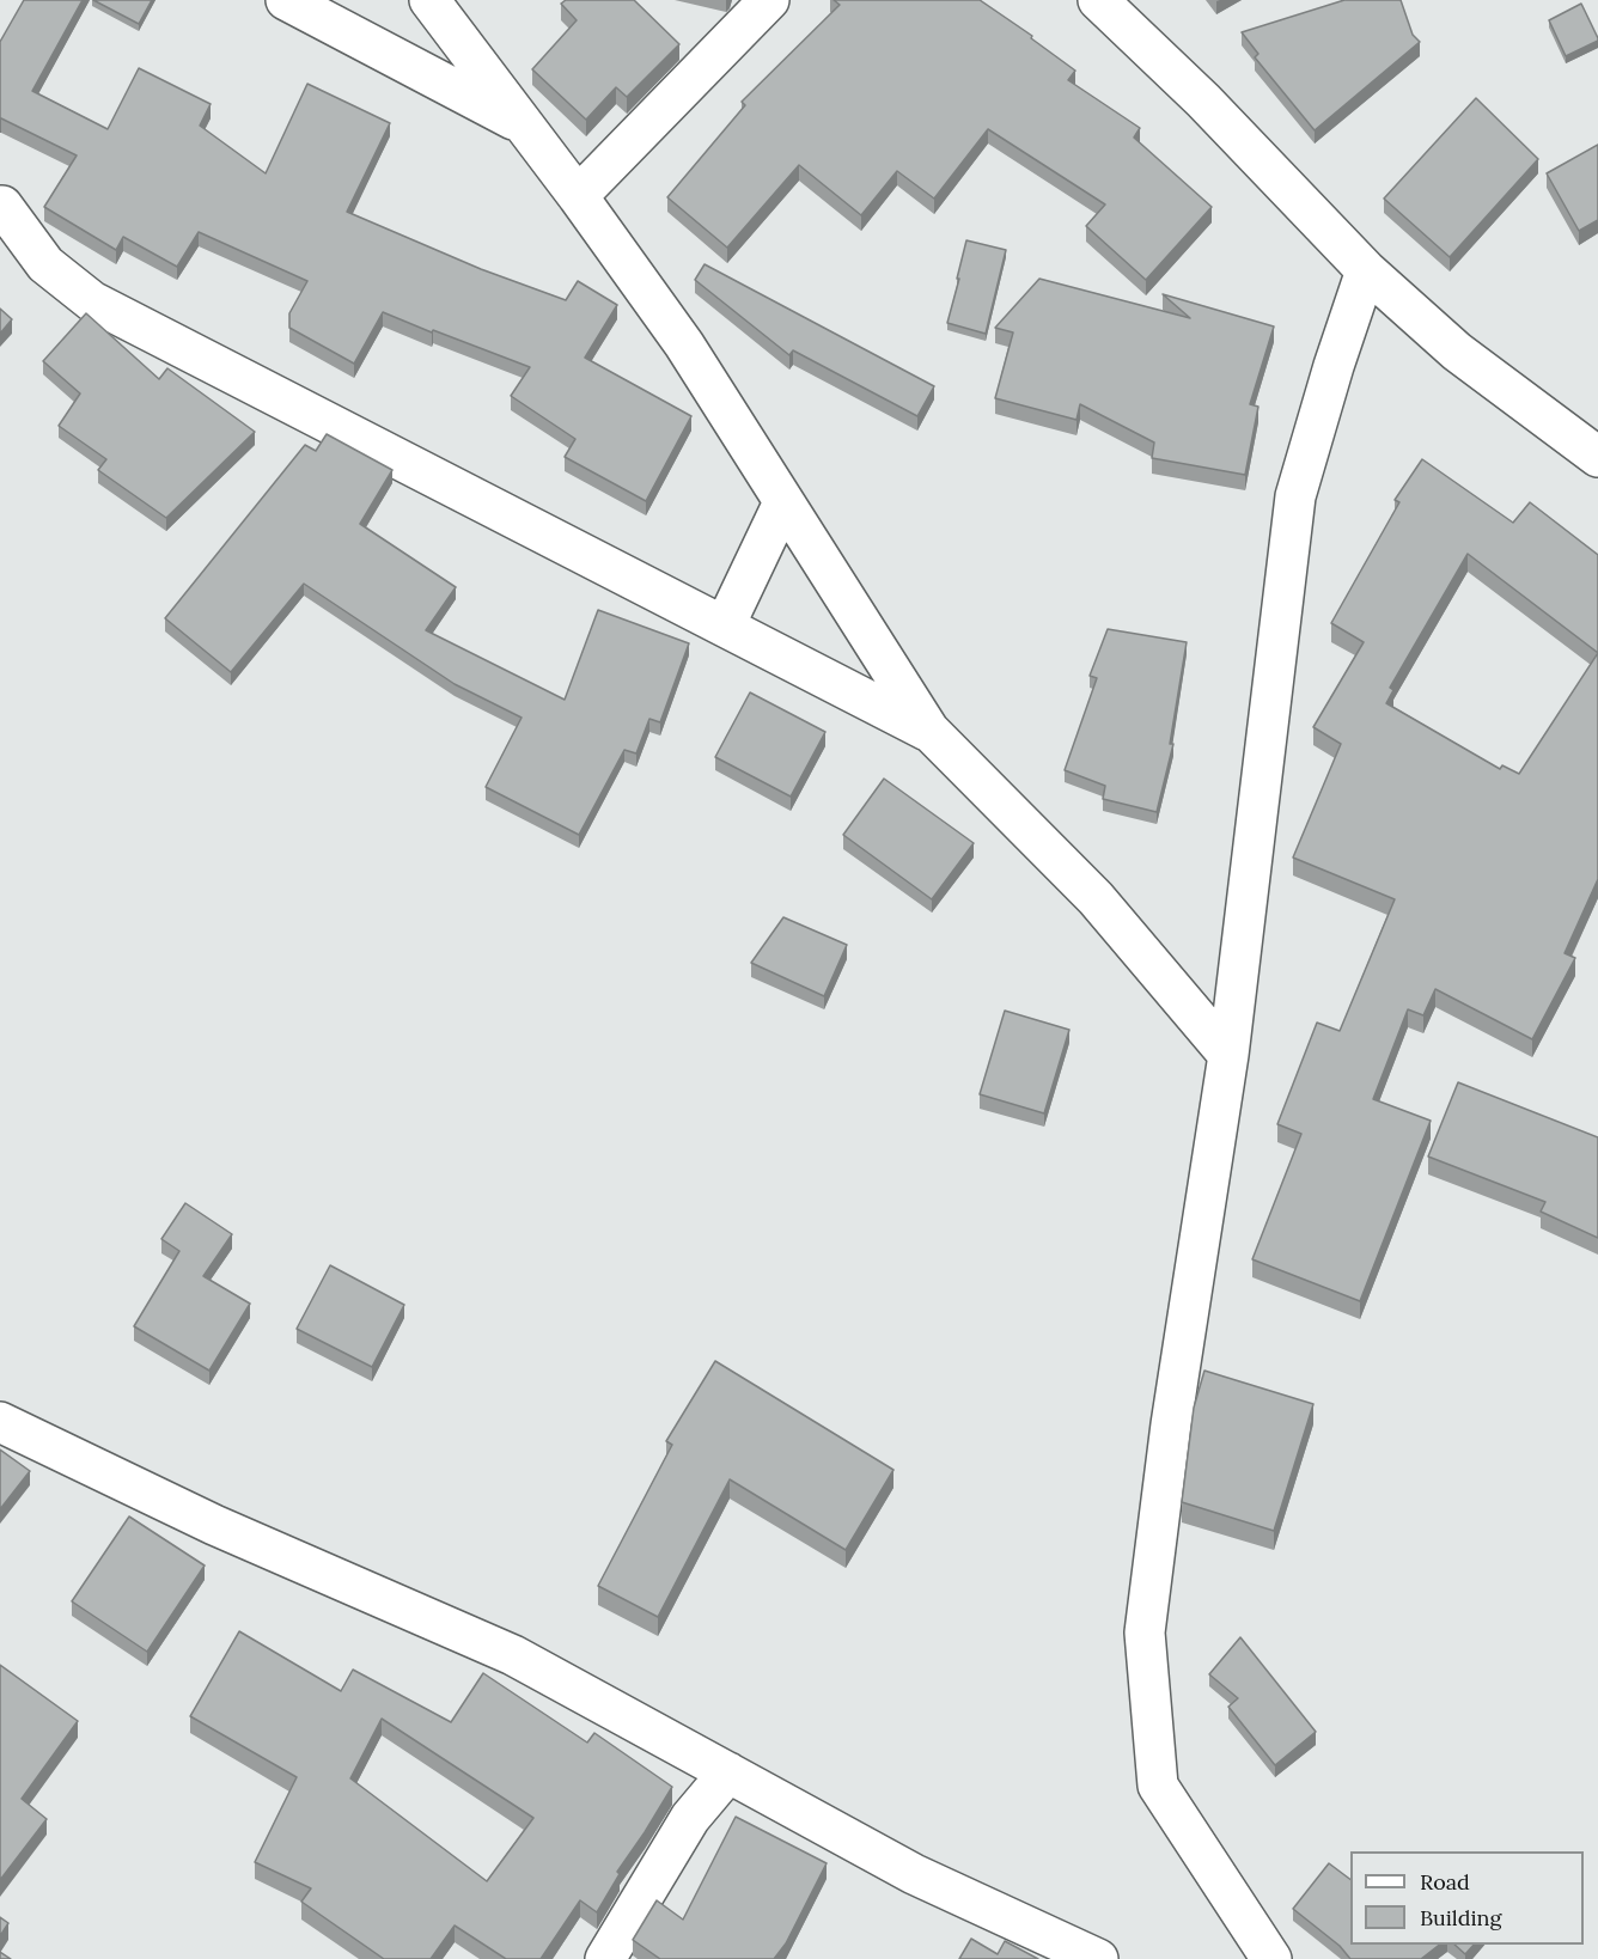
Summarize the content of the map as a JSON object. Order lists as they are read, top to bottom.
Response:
{
  "legend": ["Road", "Building"]
}
